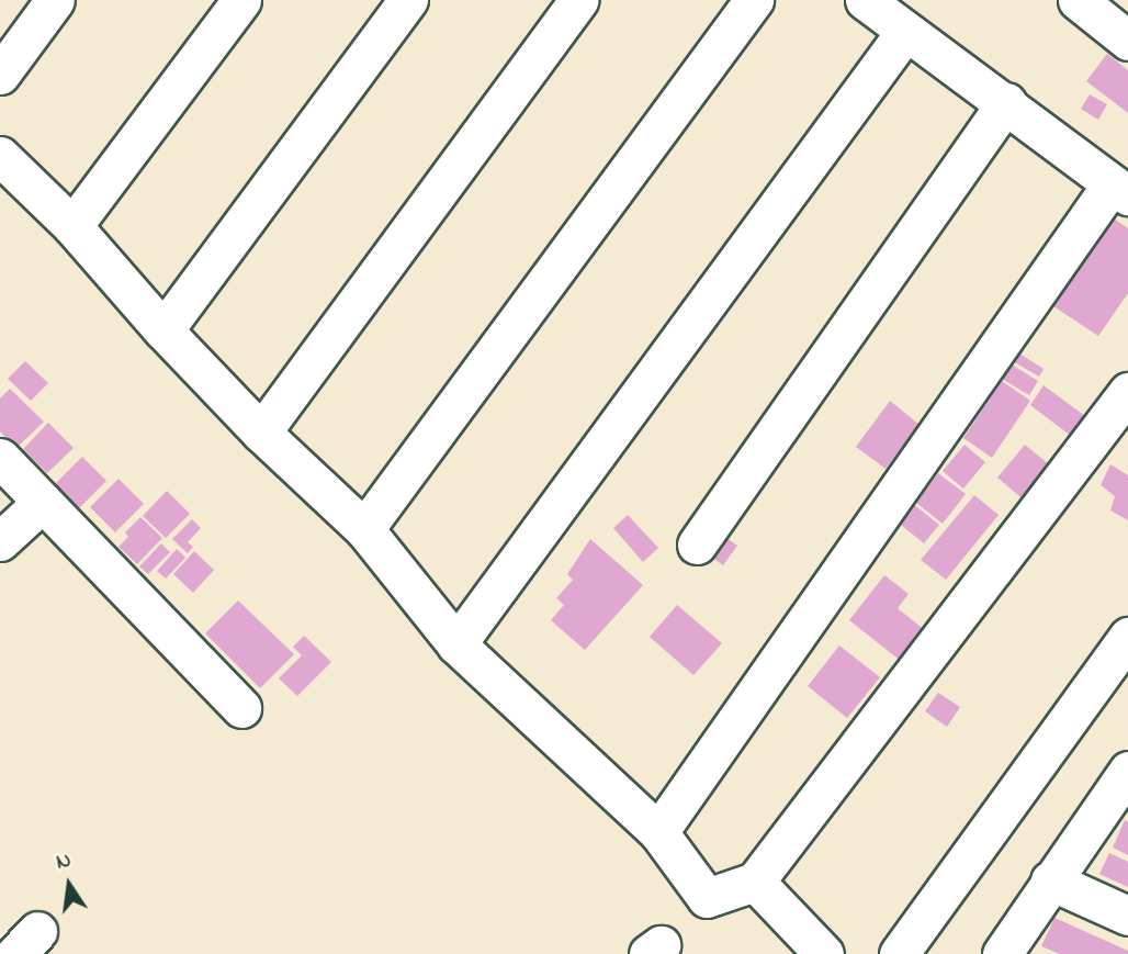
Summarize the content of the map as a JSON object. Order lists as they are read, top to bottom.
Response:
{
  "north": "top"
}
